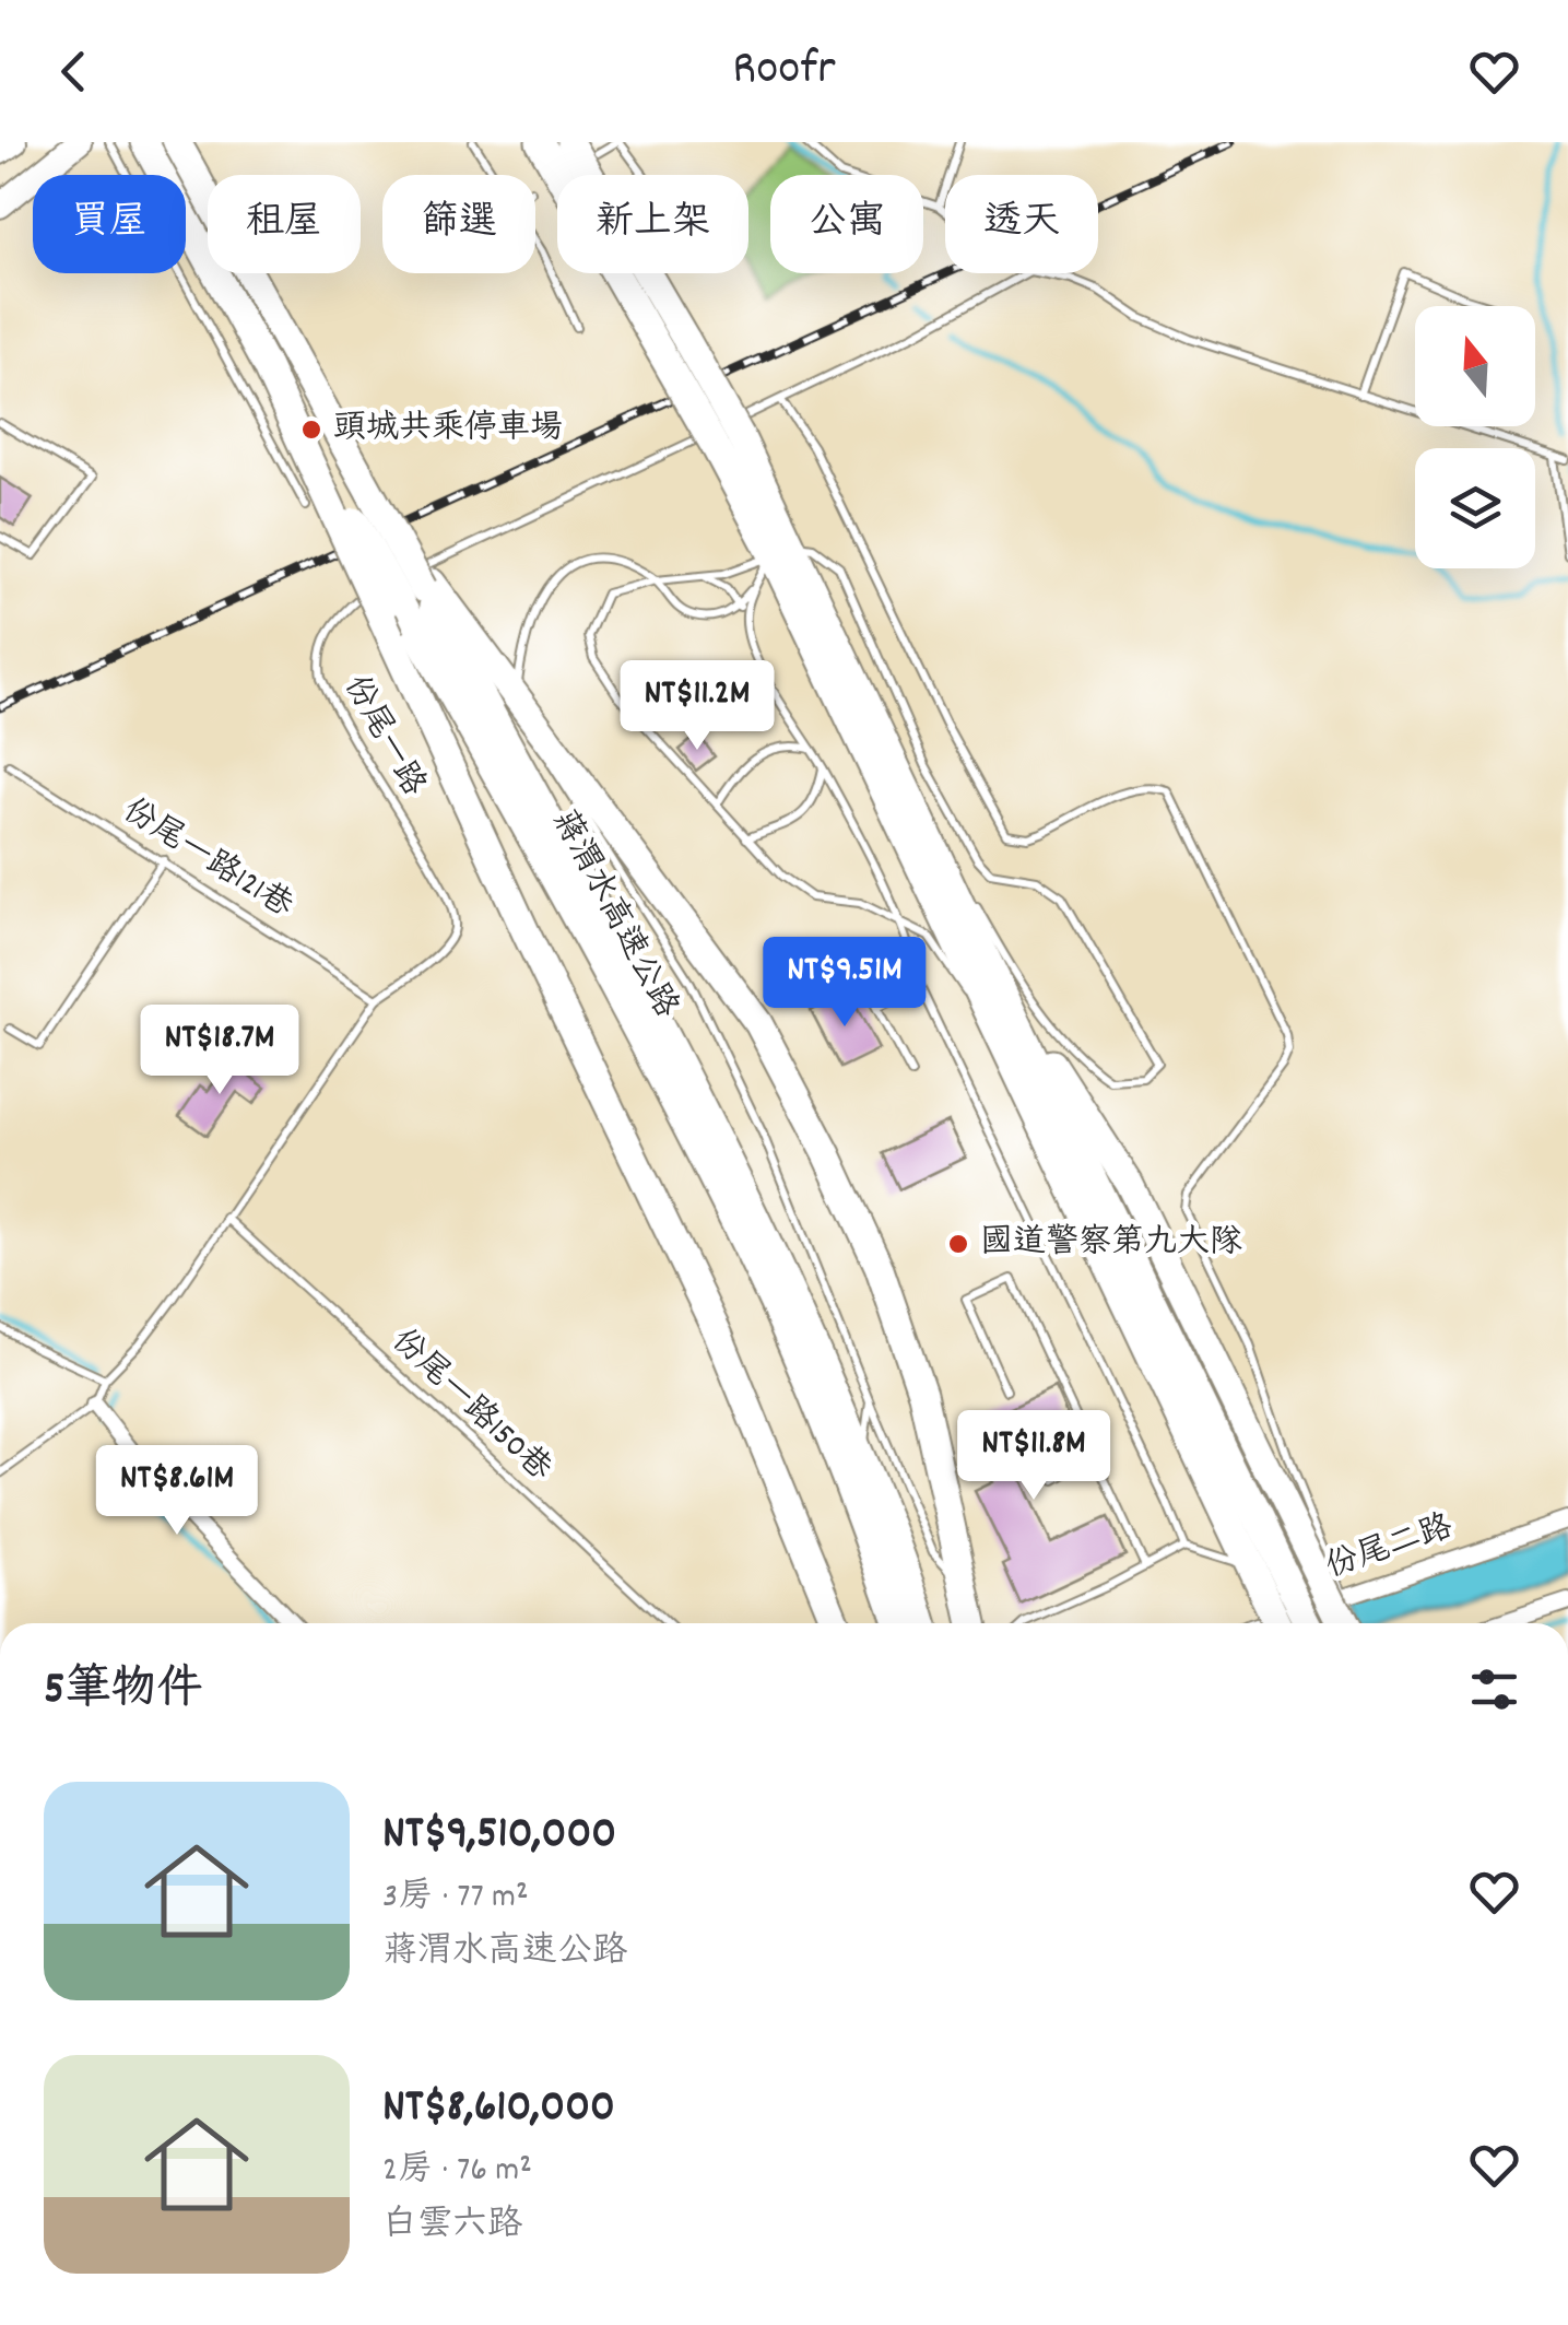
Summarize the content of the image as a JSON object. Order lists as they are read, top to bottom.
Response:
{
  "streets": {
    "highway": ["蔣渭水高速公路"],
    "street": ["份尾二路"],
    "lane": ["份尾一路", "份尾一路121巷", "份尾一路150巷"]
  },
  "crossings": [
    ["份尾一路", "份尾一路121巷"],
    ["份尾一路", "份尾一路150巷"]
  ],
  "places": ["頭城共乘停車場", "國道警察第九大隊"],
  "north": "top",
  "page": {
    "header": "Roofr",
    "chip": [
      "買屋",
      "租屋",
      "篩選",
      "新上架",
      "公寓",
      "透天"
    ],
    "price": [
      "NT$11.2M",
      "NT$9.51M",
      "NT$18.7M",
      "NT$11.8M",
      "NT$8.61M"
    ],
    "heading": "5筆物件",
    "list": [
      {
        "name": "NT$9,510,000",
        "note": "3房 · 77 m² · 蔣渭水高速公路"
      },
      {
        "name": "NT$8,610,000",
        "note": "2房 · 76 m² · 白雲六路"
      }
    ]
  }
}
